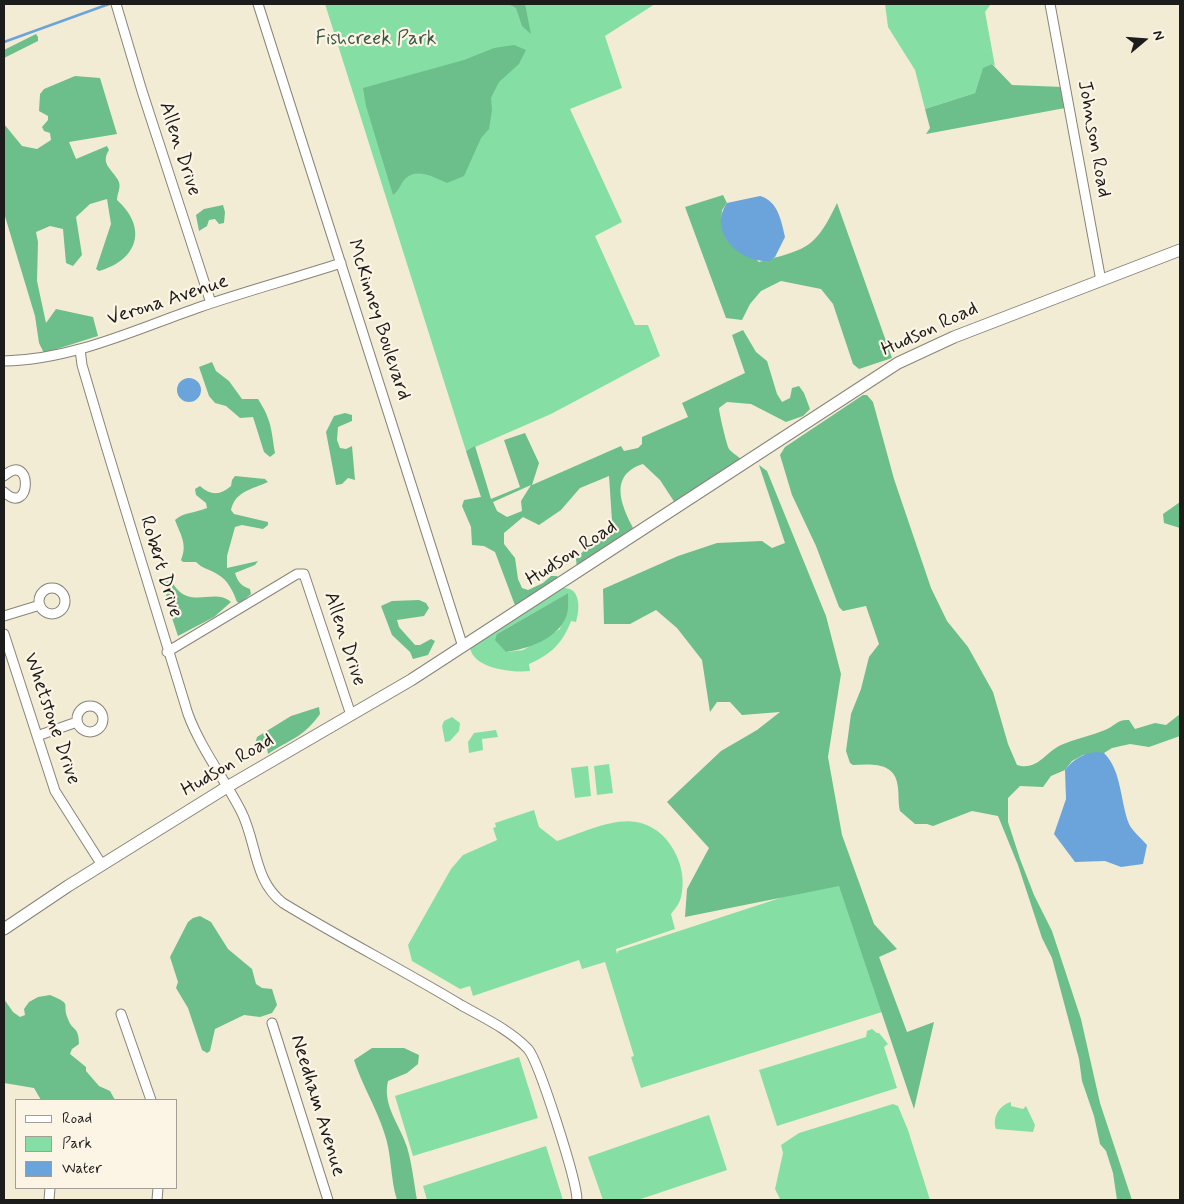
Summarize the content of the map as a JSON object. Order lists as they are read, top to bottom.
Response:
{
  "streets": {
    "street": [
      "Johnson Road",
      "Allen Drive",
      "Verona Avenue",
      "McKinney Boulevard",
      "Hudson Road",
      "Robert Drive",
      "Whetstone Drive",
      "Needham Avenue"
    ]
  },
  "crossings": [
    ["Johnson Road", "Hudson Road"],
    ["Allen Drive", "Verona Avenue"],
    ["Allen Drive", "Hudson Road"],
    ["Allen Drive", "Robert Drive"],
    ["Verona Avenue", "McKinney Boulevard"],
    ["Verona Avenue", "Robert Drive"],
    ["McKinney Boulevard", "Hudson Road"],
    ["Hudson Road", "Robert Drive"],
    ["Hudson Road", "Whetstone Drive"]
  ],
  "parks": ["Fishcreek Park"],
  "legend": ["Road", "Park", "Water"],
  "north": "right"
}
